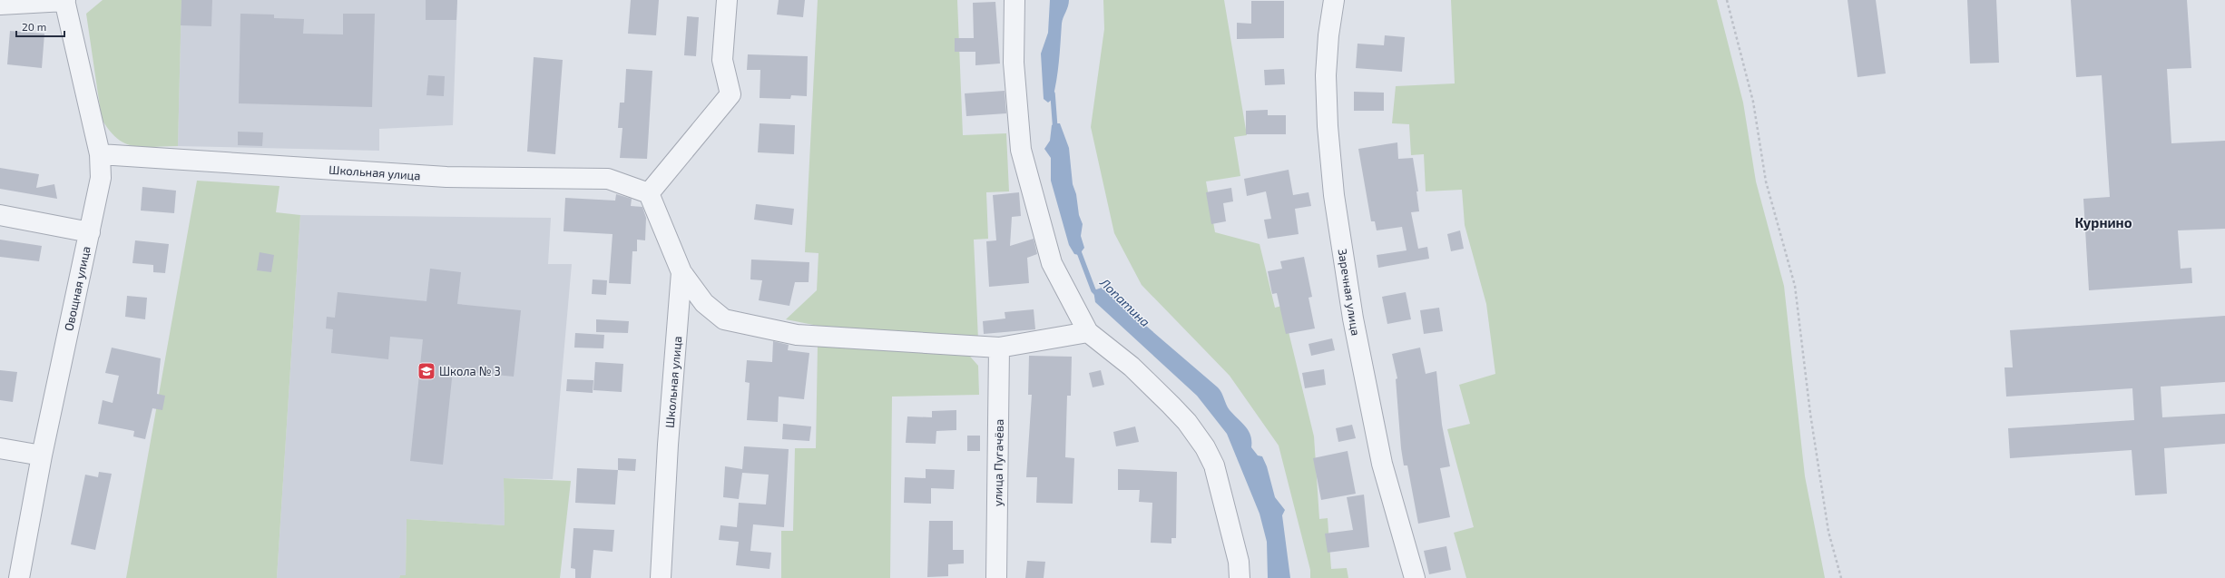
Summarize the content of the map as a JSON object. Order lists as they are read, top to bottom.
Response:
{
  "streets": {
    "street": [
      "Школьная улица",
      "Овощная улица",
      "Заречная улица",
      "улица Пугачёва"
    ]
  },
  "crossings": [
    ["Школьная улица", "Овощная улица"]
  ],
  "districts": ["Курнино"],
  "water": ["Лопатина"],
  "places": {
    "school or university": ["Школа № 3"]
  },
  "scale_bar": "20 m"
}
